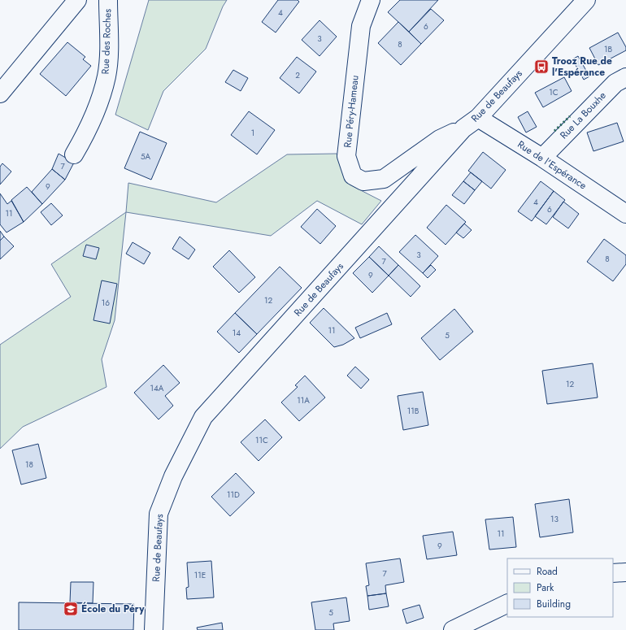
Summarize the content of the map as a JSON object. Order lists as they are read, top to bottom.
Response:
{
  "streets": {
    "street": [
      "Rue des Roches",
      "Rue de Beaufays",
      "Rue Péry-Hameau",
      "Rue La Bouxhe",
      "Rue de l'Espérance"
    ]
  },
  "crossings": [
    ["Rue de Beaufays", "Rue Péry-Hameau"],
    ["Rue de Beaufays", "Rue de l'Espérance"],
    ["Rue La Bouxhe", "Rue de l'Espérance"]
  ],
  "places": {
    "bus stop": ["Trooz Rue de l'Espérance"],
    "school or university": ["École du Péry"]
  },
  "house_numbers": [
    "4",
    "6",
    "3",
    "8",
    "1B",
    "2",
    "1C",
    "1",
    "5A",
    "7",
    "9",
    "4",
    "6",
    "11",
    "3",
    "8",
    "7",
    "9",
    "12",
    "16",
    "11",
    "14",
    "5",
    "12",
    "14A",
    "11A",
    "11B",
    "11C",
    "18",
    "11D",
    "13",
    "11",
    "9",
    "7",
    "11E",
    "5"
  ],
  "legend": ["Road", "Park", "Building"]
}
